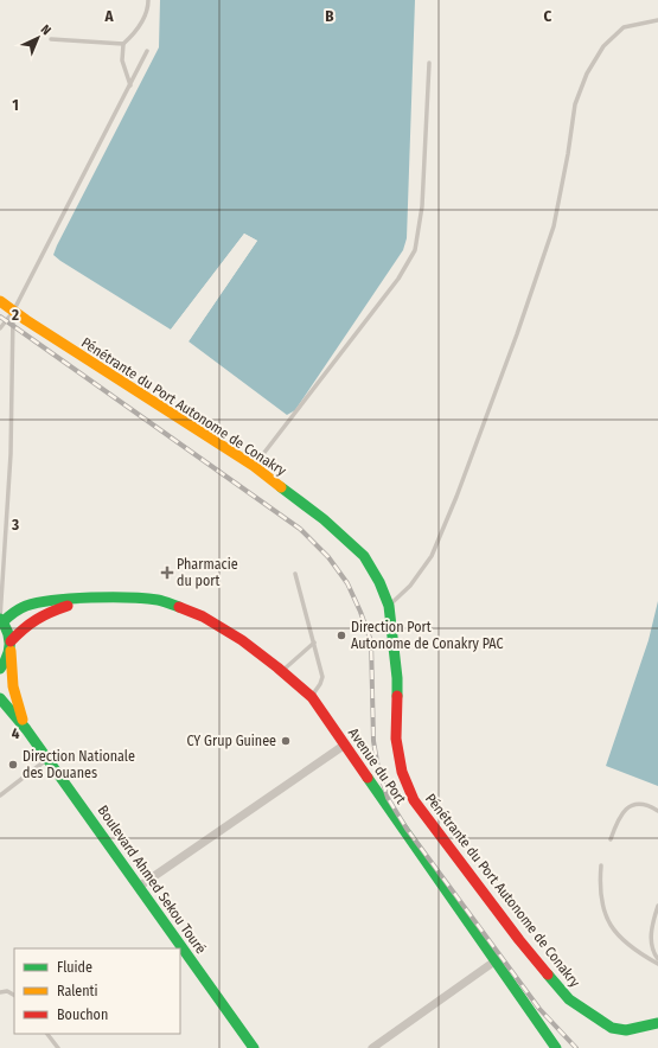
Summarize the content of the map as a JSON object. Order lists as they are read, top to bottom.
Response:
{
  "streets": {
    "street": ["Pénétrante du Port Autonome de Conakry", "Avenue du Port", "Boulevard Ahmed Sekou Touré"]
  },
  "crossings": [
    ["Avenue du Port", "Boulevard Ahmed Sekou Touré"]
  ],
  "places": {
    "health": ["Pharmacie du port"],
    "other": ["Direction Port Autonome de Conakry PAC", "CY Grup Guinee", "Direction Nationale des Douanes"]
  },
  "legend": ["Fluide", "Ralenti", "Bouchon"],
  "north": "top right",
  "grid": {
    "columns": ["A", "B", "C"],
    "rows": [
      "1",
      "2",
      "3",
      "4"
    ]
  }
}
